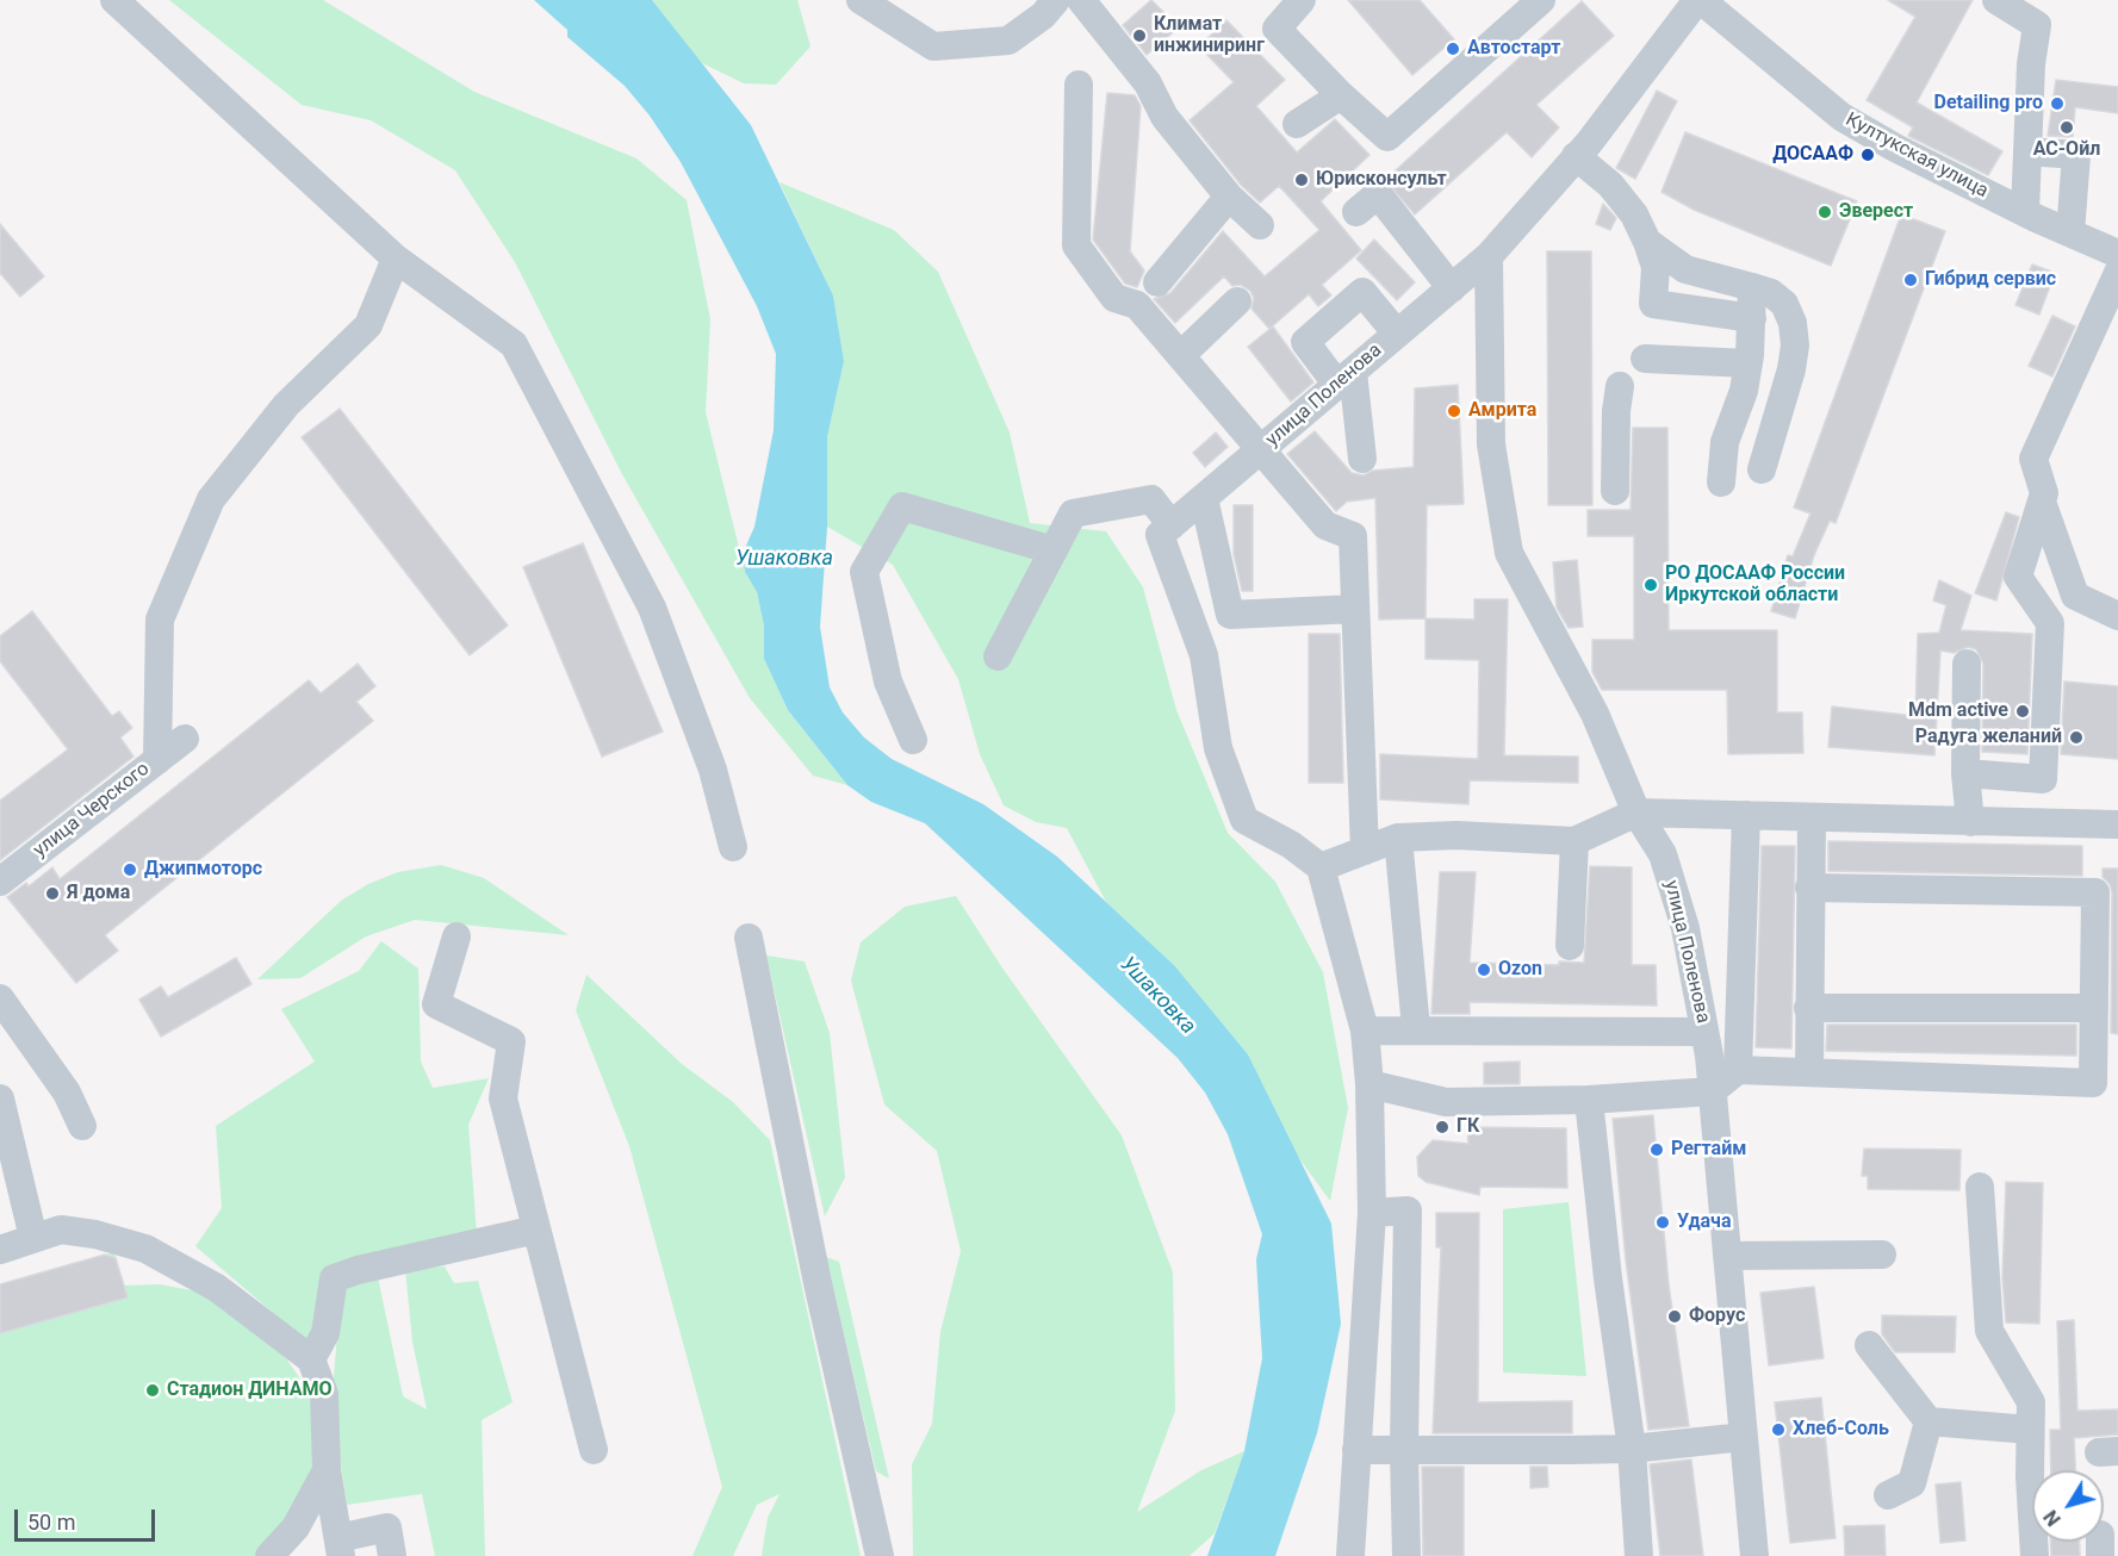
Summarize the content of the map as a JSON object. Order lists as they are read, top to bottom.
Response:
{
  "streets": {
    "street": ["Култукская улица", "улица Поленова", "улица Черского"]
  },
  "crossings": [
    ["Култукская улица", "улица Поленова"]
  ],
  "water": ["Ушаковка"],
  "places": [
    "Климат инжиниринг",
    "Автостарт",
    "Detailing pro",
    "АС-Ойл",
    "ДОСААФ",
    "Юрисконсульт",
    "Эверест",
    "Гибрид сервис",
    "Амрита",
    "РО ДОСААФ России Иркутской области",
    "Mdm active",
    "Радуга желаний",
    "Джипмоторс",
    "Я дома",
    "Ozon",
    "ГК",
    "Регтайм",
    "Удача",
    "Форус",
    "Стадион ДИНАМО",
    "Хлеб-Соль"
  ],
  "scale_bar": "50 m",
  "north": "bottom left"
}
